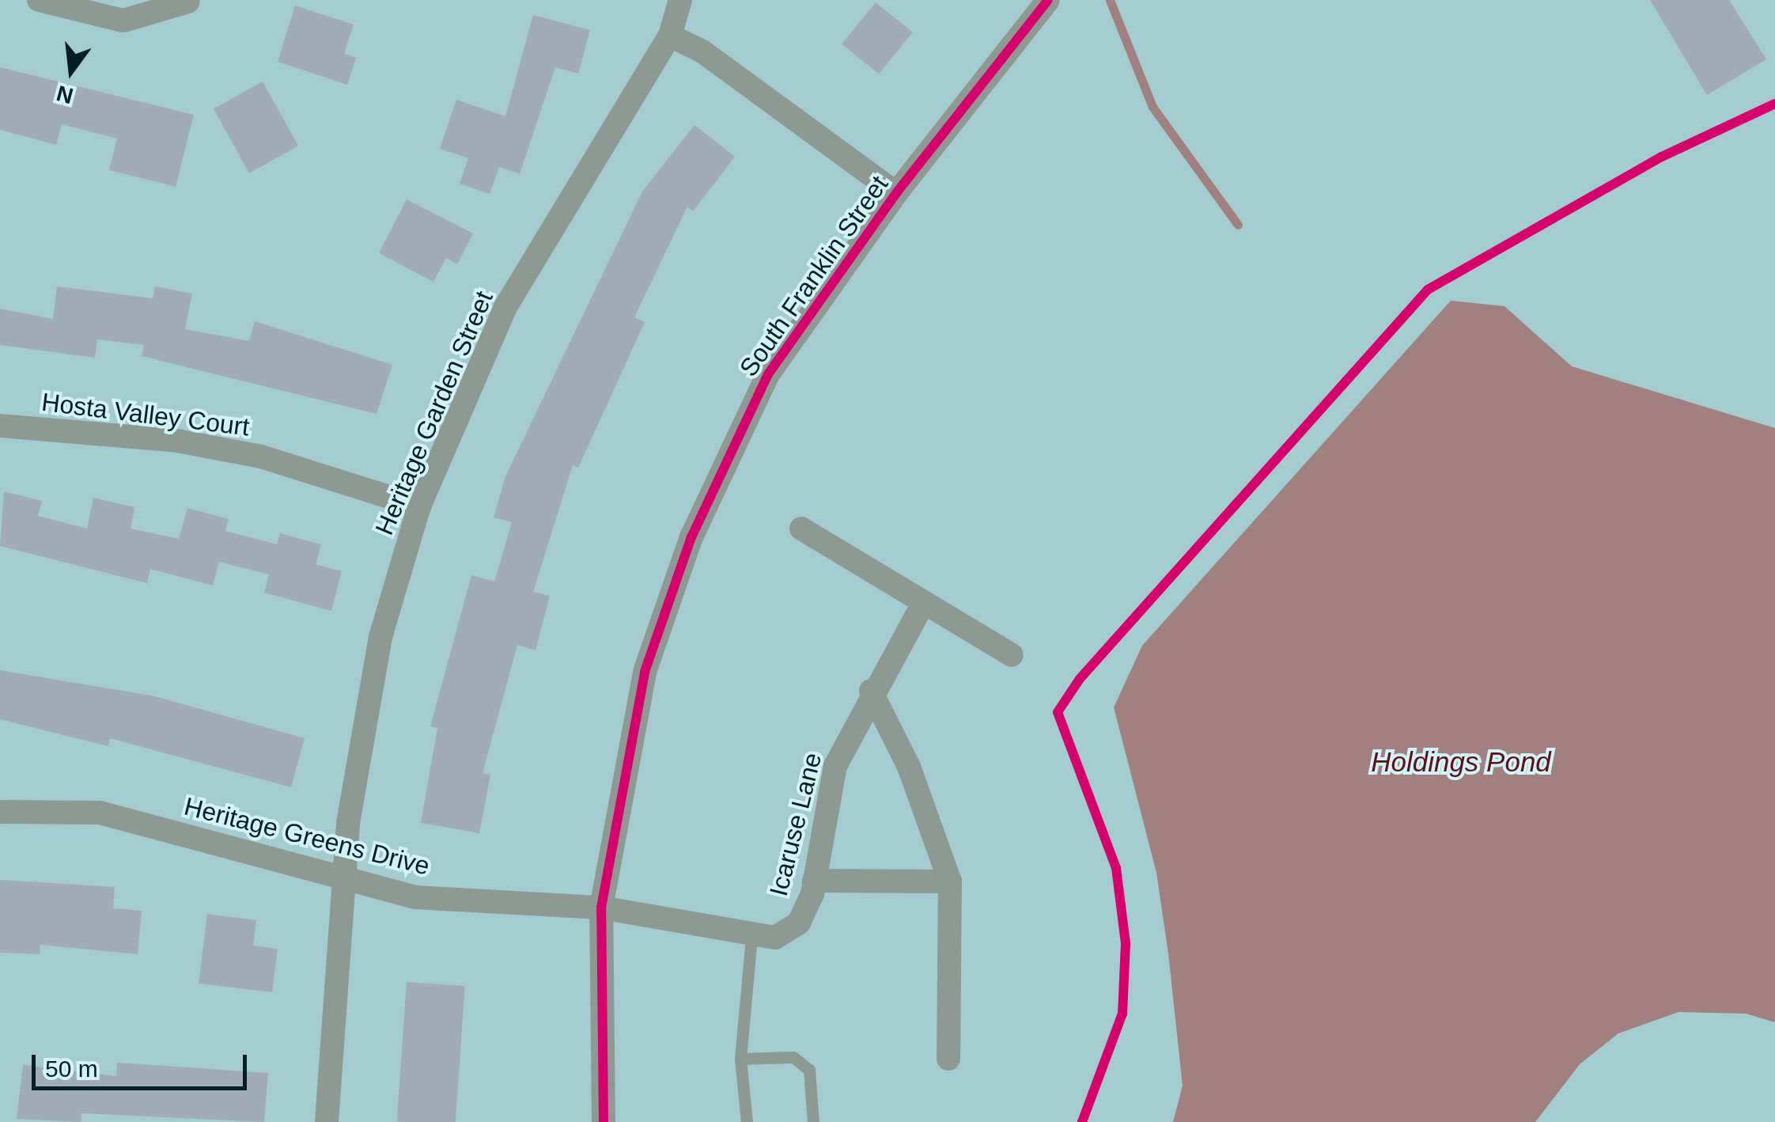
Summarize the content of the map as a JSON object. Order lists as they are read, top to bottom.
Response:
{
  "streets": {
    "street": [
      "South Franklin Street",
      "Heritage Garden Street",
      "Hosta Valley Court",
      "Icaruse Lane",
      "Heritage Greens Drive"
    ]
  },
  "crossings": [
    ["South Franklin Street", "Heritage Greens Drive"],
    ["Heritage Garden Street", "Hosta Valley Court"],
    ["Heritage Garden Street", "Heritage Greens Drive"]
  ],
  "water": ["Holdings Pond"],
  "scale_bar": "50 m",
  "north": "bottom"
}
